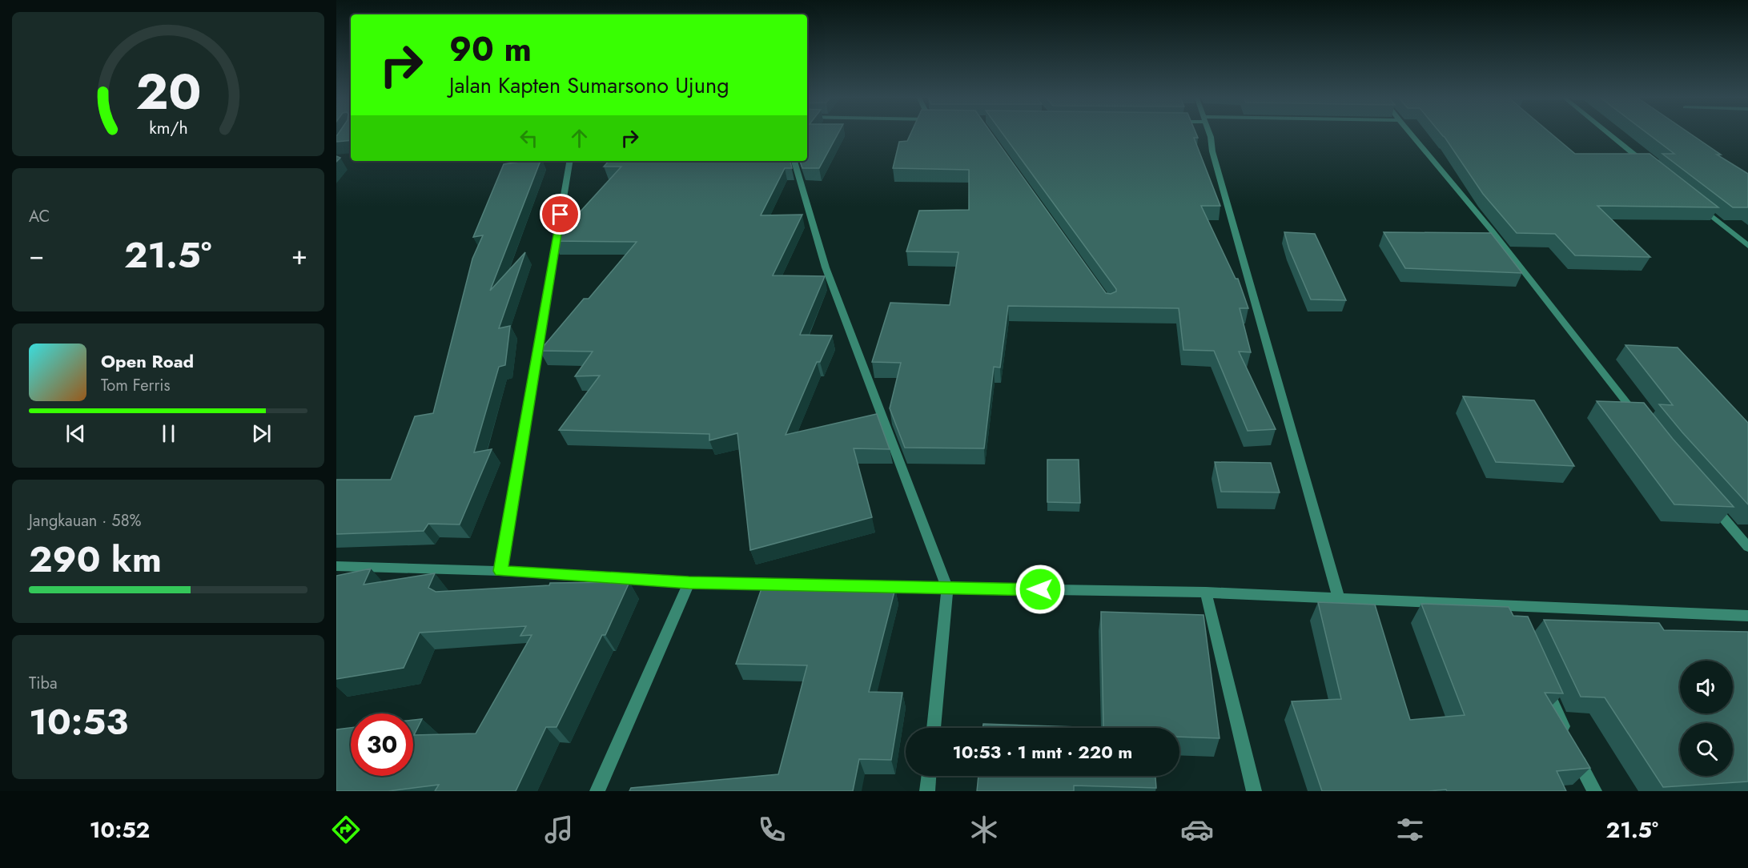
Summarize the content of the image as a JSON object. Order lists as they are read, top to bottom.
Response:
{
  "page": {
    "turn": ["90 m", "Jalan Kapten Sumarsono Ujung"],
    "tile": [
      "AC",
      ["Jangkauan · 58%", "290 km"],
      ["Tiba", "10:53"]
    ],
    "heat": ["−", "21.5°", "+"],
    "song": ["Open Road", "Tom Ferris"],
    "limit": "30",
    "trip": "10:53 · 1 mnt · 220 m",
    "tabs": ["10:52", "21.5°"],
    "gauge": ["20", "km/h"]
  }
}
